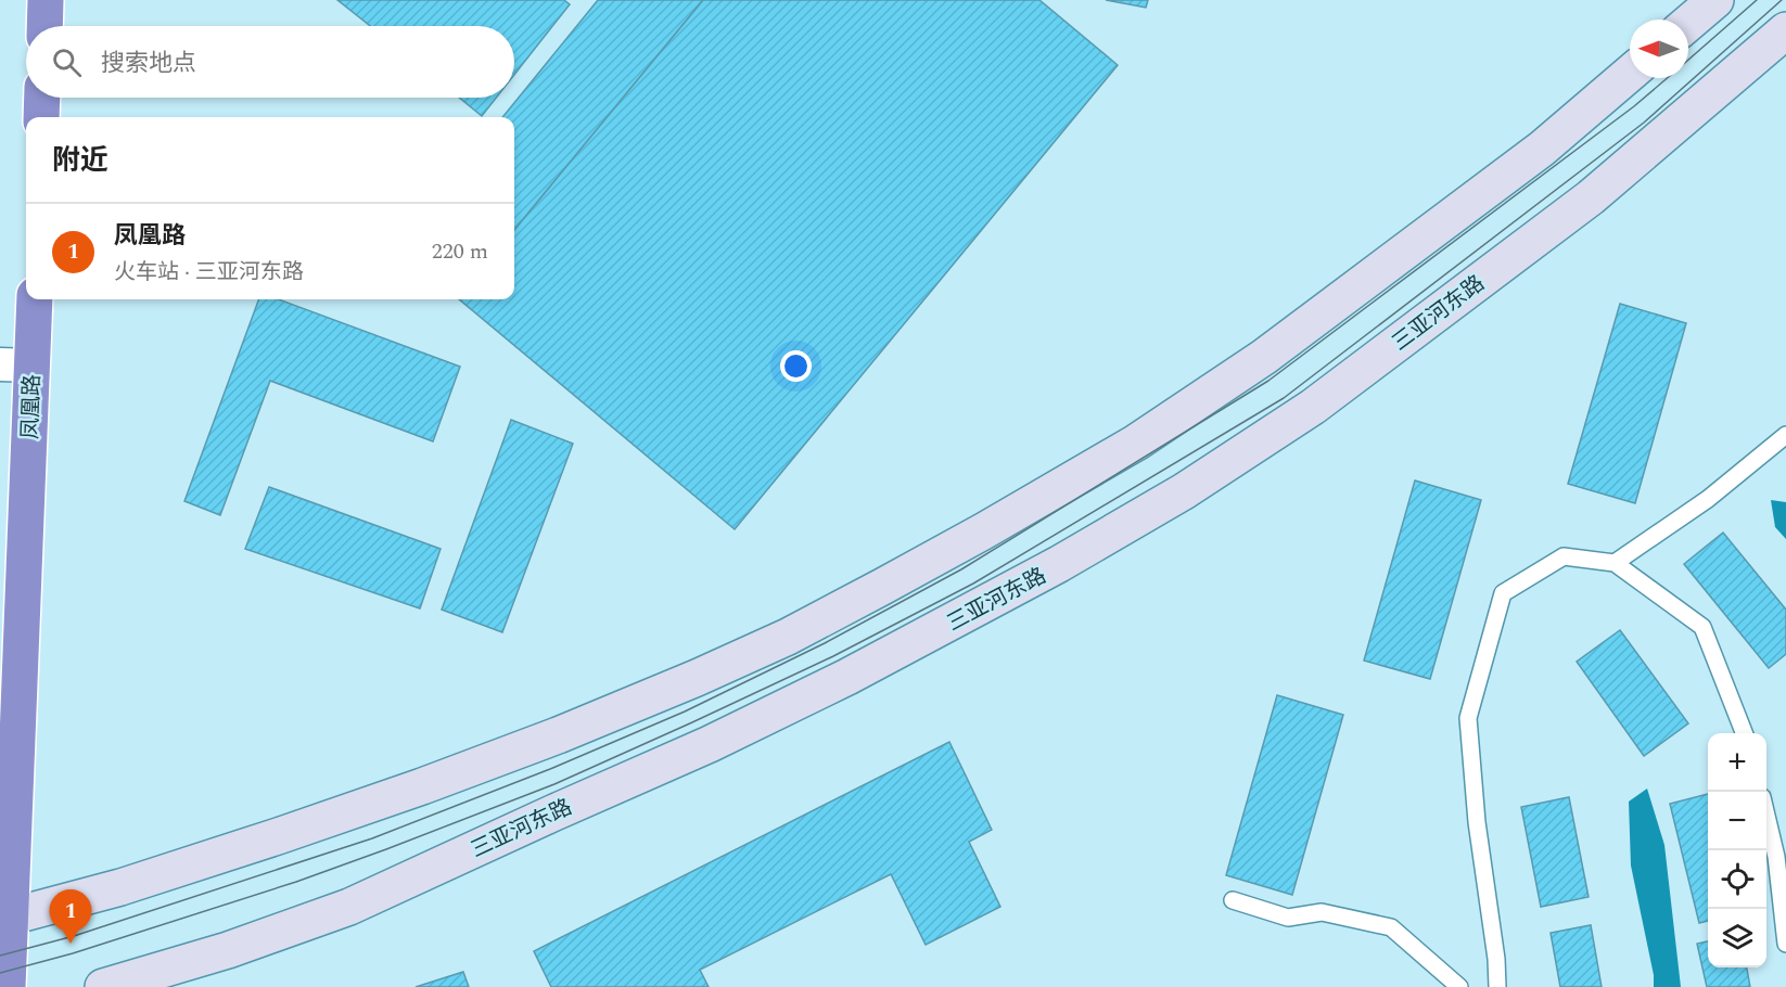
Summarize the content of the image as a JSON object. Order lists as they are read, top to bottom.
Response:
{
  "streets": {
    "highway": ["凤凰路"],
    "main road": ["三亚河东路"]
  },
  "north": "left",
  "page": {
    "search": "搜索地点",
    "heading": "附近",
    "list": [
      {
        "mark": "1",
        "name": "凤凰路",
        "note": "火车站 · 三亚河东路",
        "value": "220 m"
      }
    ],
    "map_buttons": ["+", "−"],
    "pins": "1"
  }
}
